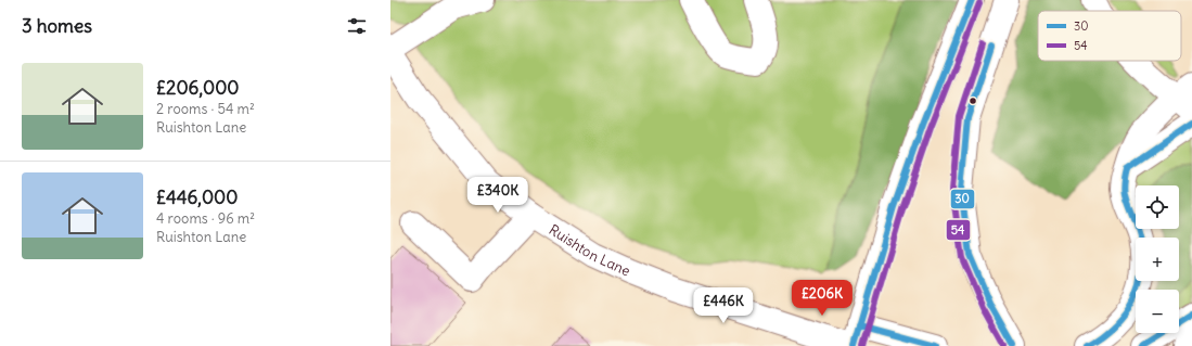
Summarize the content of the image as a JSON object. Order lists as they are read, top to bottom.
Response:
{
  "streets": {
    "main road": ["Ruishton Lane"]
  },
  "lines": ["transit line 30", "transit line 54"],
  "legend": ["30", "54"],
  "page": {
    "heading": "3 homes",
    "list": [
      {
        "name": "£206,000",
        "note": "2 rooms · 54 m² · Ruishton Lane"
      },
      {
        "name": "£446,000",
        "note": "4 rooms · 96 m² · Ruishton Lane"
      }
    ],
    "price": ["£340K", "£206K", "£446K"],
    "map_buttons": ["+", "−"]
  }
}
